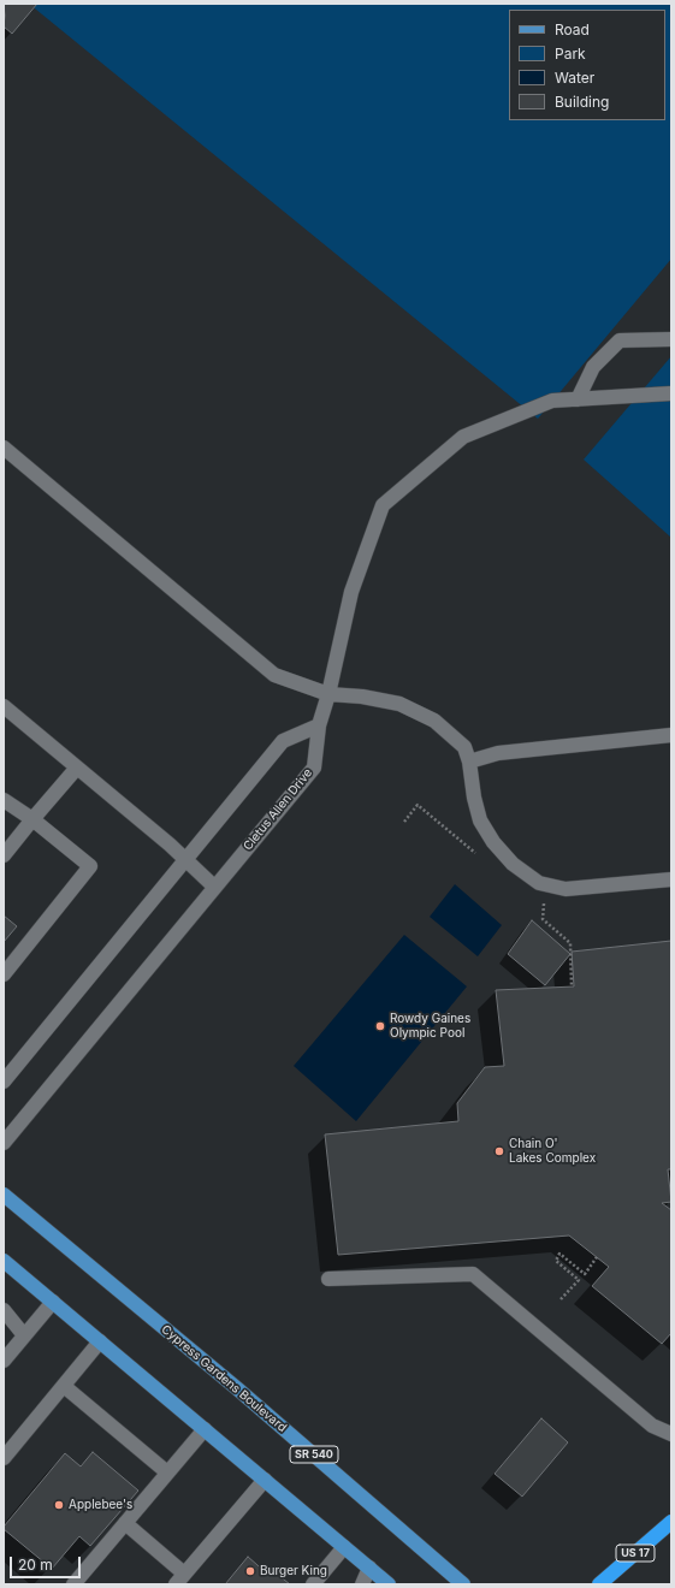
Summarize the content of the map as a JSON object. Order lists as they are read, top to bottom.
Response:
{
  "streets": {
    "highway": ["US 17"],
    "main road": ["Cypress Gardens Boulevard", "SR 540"],
    "street": ["Cletus Allen Drive"]
  },
  "places": [
    "Rowdy Gaines Olympic Pool",
    "Chain O' Lakes Complex",
    "Applebee's",
    "Burger King"
  ],
  "legend": [
    "Road",
    "Park",
    "Water",
    "Building"
  ],
  "scale_bar": "20 m"
}
